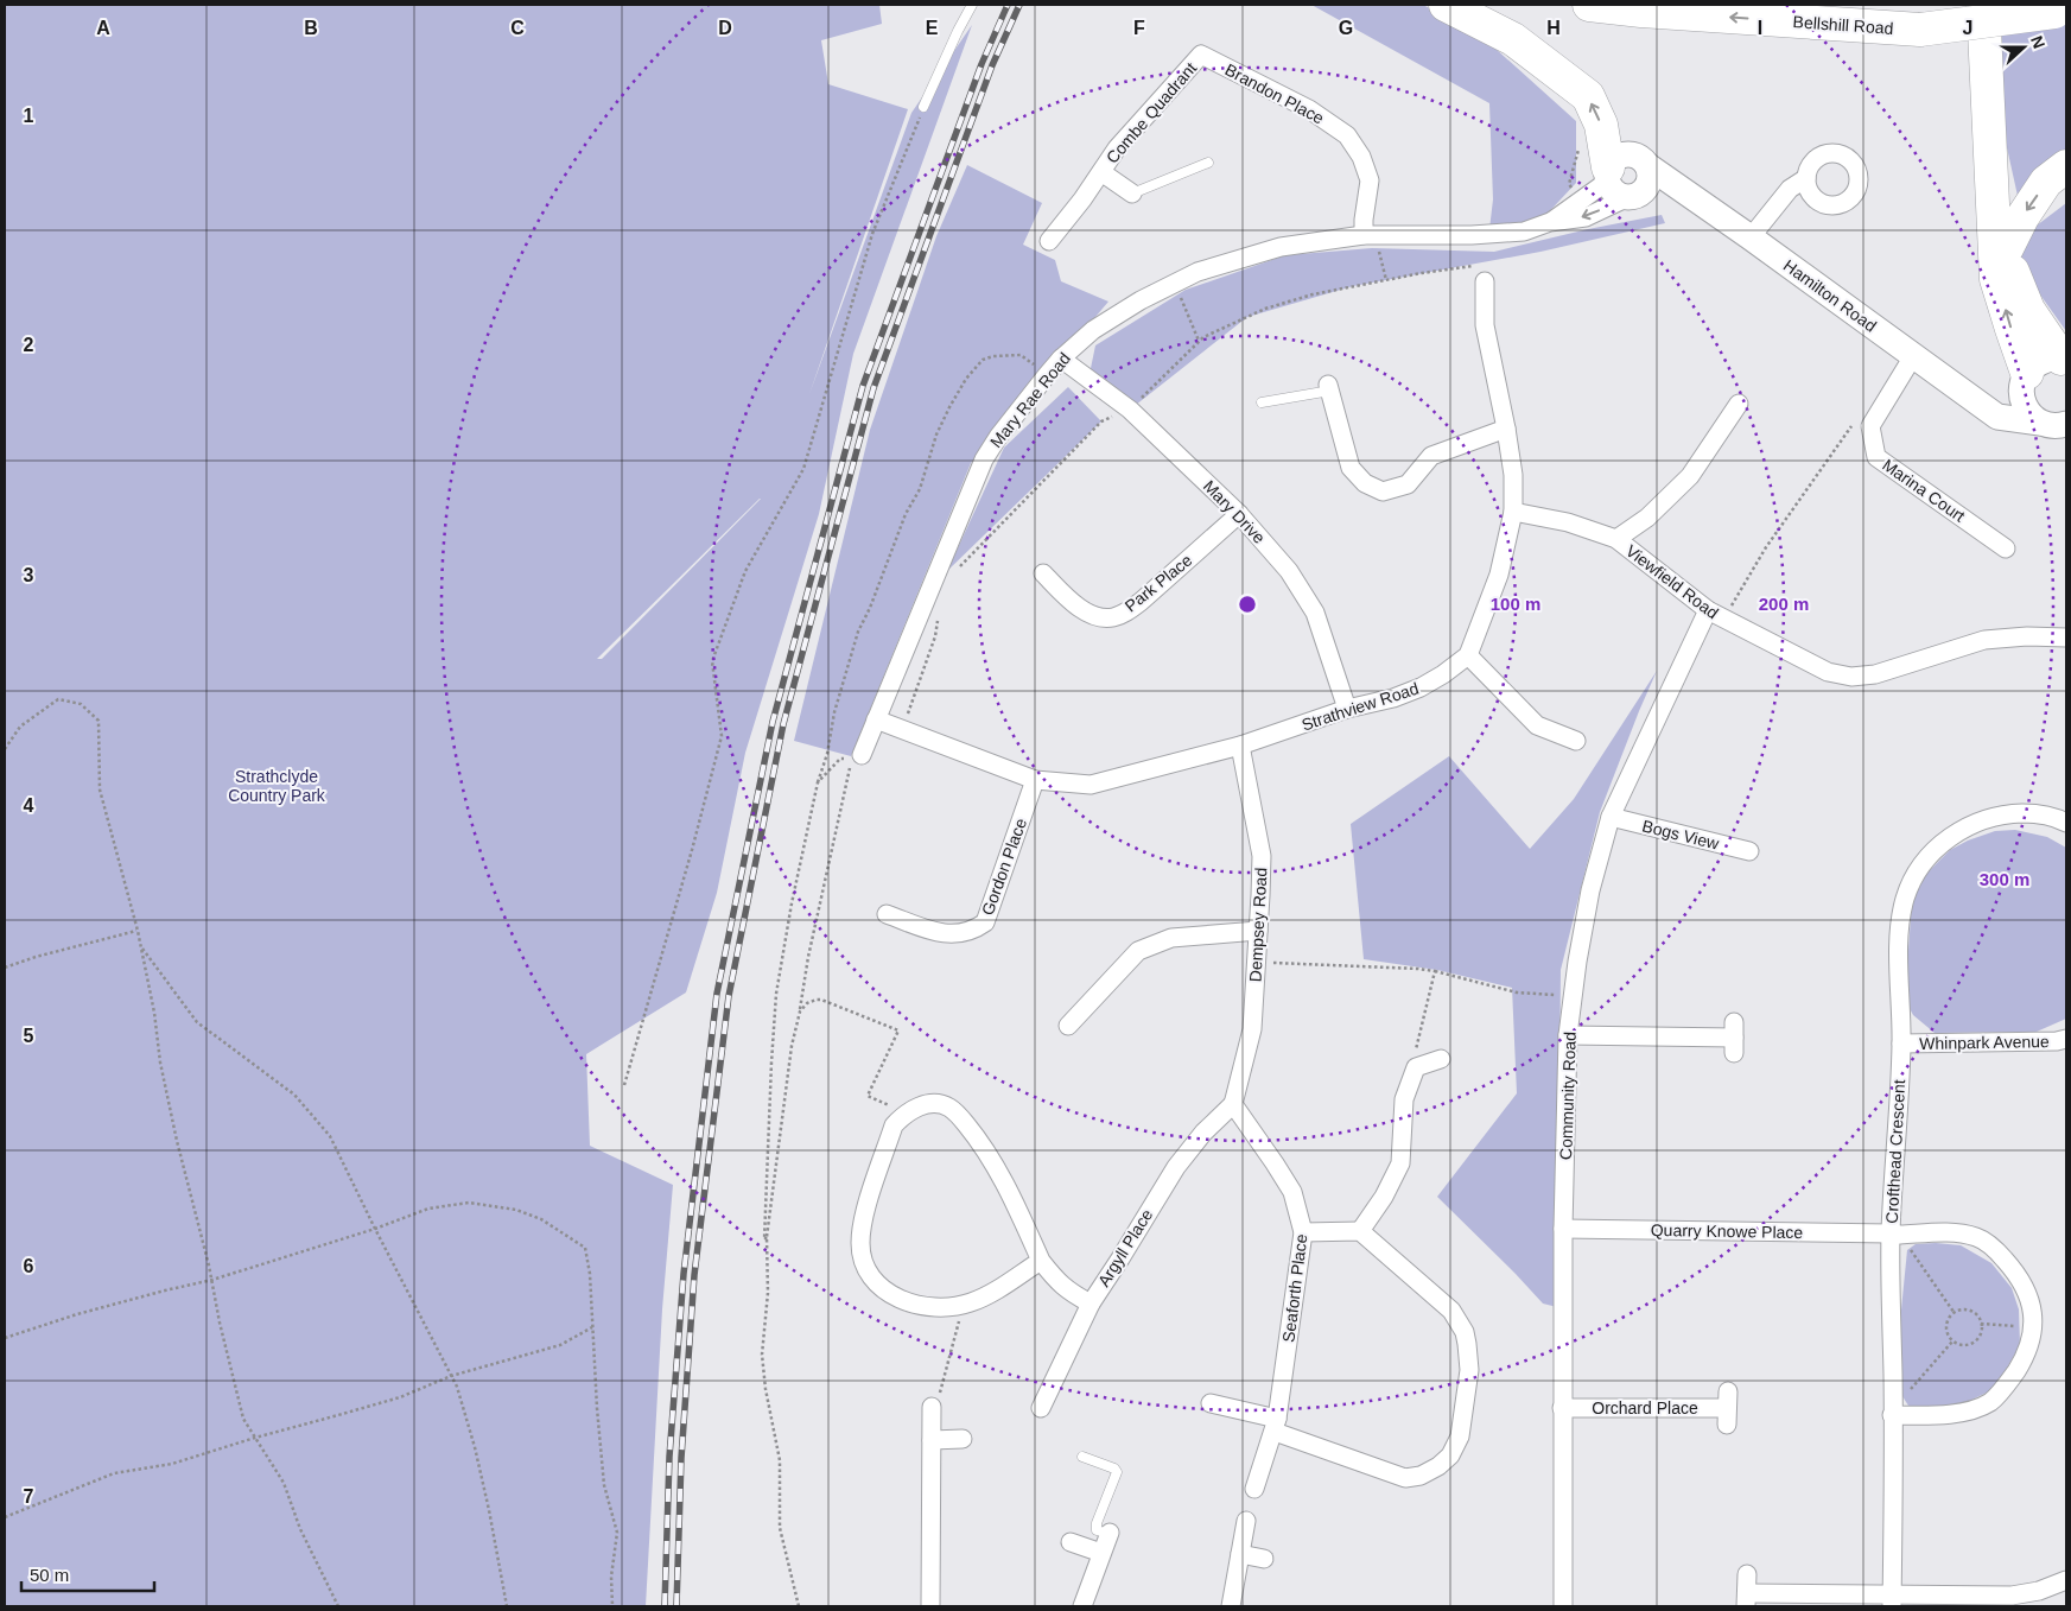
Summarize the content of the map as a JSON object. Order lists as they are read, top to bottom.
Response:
{
  "streets": {
    "highway": ["Bellshill Road"],
    "main road": ["Hamilton Road"],
    "street": [
      "Brandon Place",
      "Combe Quadrant",
      "Mary Rae Road",
      "Marina Court",
      "Mary Drive",
      "Viewfield Road",
      "Park Place",
      "Strathview Road",
      "Bogs View",
      "Gordon Place",
      "Dempsey Road",
      "Whinpark Avenue",
      "Community Road",
      "Crofthead Crescent",
      "Quarry Knowe Place",
      "Argyll Place",
      "Seaforth Place",
      "Orchard Place"
    ]
  },
  "crossings": [
    ["Brandon Place", "Combe Quadrant"],
    ["Brandon Place", "Mary Rae Road"],
    ["Hamilton Road", "Mary Rae Road"],
    ["Hamilton Road", "Marina Court"],
    ["Mary Rae Road", "Mary Drive"],
    ["Mary Rae Road", "Strathview Road"],
    ["Mary Drive", "Park Place"],
    ["Mary Drive", "Strathview Road"],
    ["Viewfield Road", "Community Road"],
    ["Strathview Road", "Gordon Place"],
    ["Strathview Road", "Dempsey Road"],
    ["Bogs View", "Community Road"],
    ["Dempsey Road", "Argyll Place"],
    ["Dempsey Road", "Seaforth Place"],
    ["Whinpark Avenue", "Crofthead Crescent"],
    ["Community Road", "Quarry Knowe Place"],
    ["Community Road", "Orchard Place"],
    ["Crofthead Crescent", "Quarry Knowe Place"],
    ["Argyll Place", "Seaforth Place"]
  ],
  "one_way": ["Bellshill Road"],
  "parks": ["Strathclyde Country Park"],
  "scale_bar": "50 m",
  "north": "right",
  "grid": {
    "columns": [
      "A",
      "B",
      "C",
      "D",
      "E",
      "F",
      "G",
      "H",
      "I",
      "J"
    ],
    "rows": [
      "1",
      "2",
      "3",
      "4",
      "5",
      "6",
      "7"
    ]
  },
  "rings": ["100 m", "200 m", "300 m"]
}
